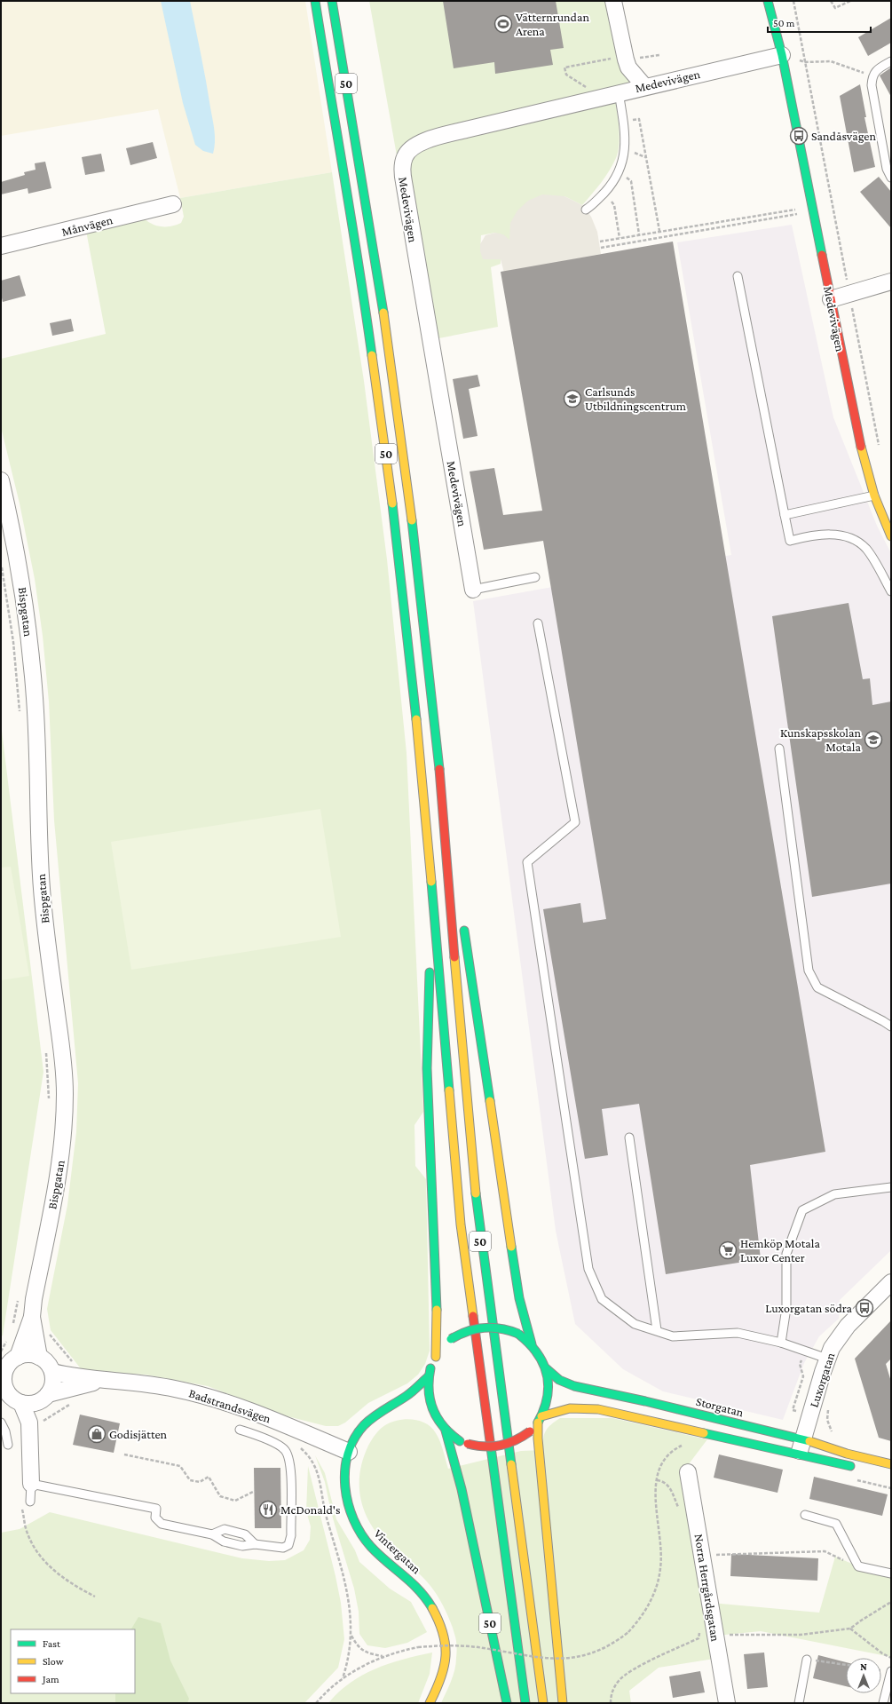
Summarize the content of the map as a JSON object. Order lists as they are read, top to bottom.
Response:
{
  "streets": {
    "main road": [
      "Medevivägen",
      "50",
      "Storgatan",
      "Vintergatan"
    ],
    "street": [
      "Månvägen",
      "Bispgatan",
      "Luxorgatan",
      "Badstrandsvägen",
      "Norra Herrgårdsgatan"
    ]
  },
  "crossings": [
    ["50", "Storgatan"],
    ["50", "Vintergatan"],
    ["Bispgatan", "Badstrandsvägen"],
    ["Luxorgatan", "Storgatan"],
    ["Badstrandsvägen", "Vintergatan"],
    ["Storgatan", "Vintergatan"]
  ],
  "places": {
    "sports": ["Vätternrundan Arena"],
    "bus stop": ["Sandåsvägen", "Luxorgatan södra"],
    "school or university": ["Carlsunds Utbildningscentrum", "Kunskapsskolan Motala"],
    "supermarket": ["Hemköp Motala Luxor Center"],
    "shop": ["Godisjätten"],
    "restaurant": ["McDonald's"]
  },
  "legend": ["Fast", "Slow", "Jam"],
  "scale_bar": "50 m",
  "north": "top"
}
